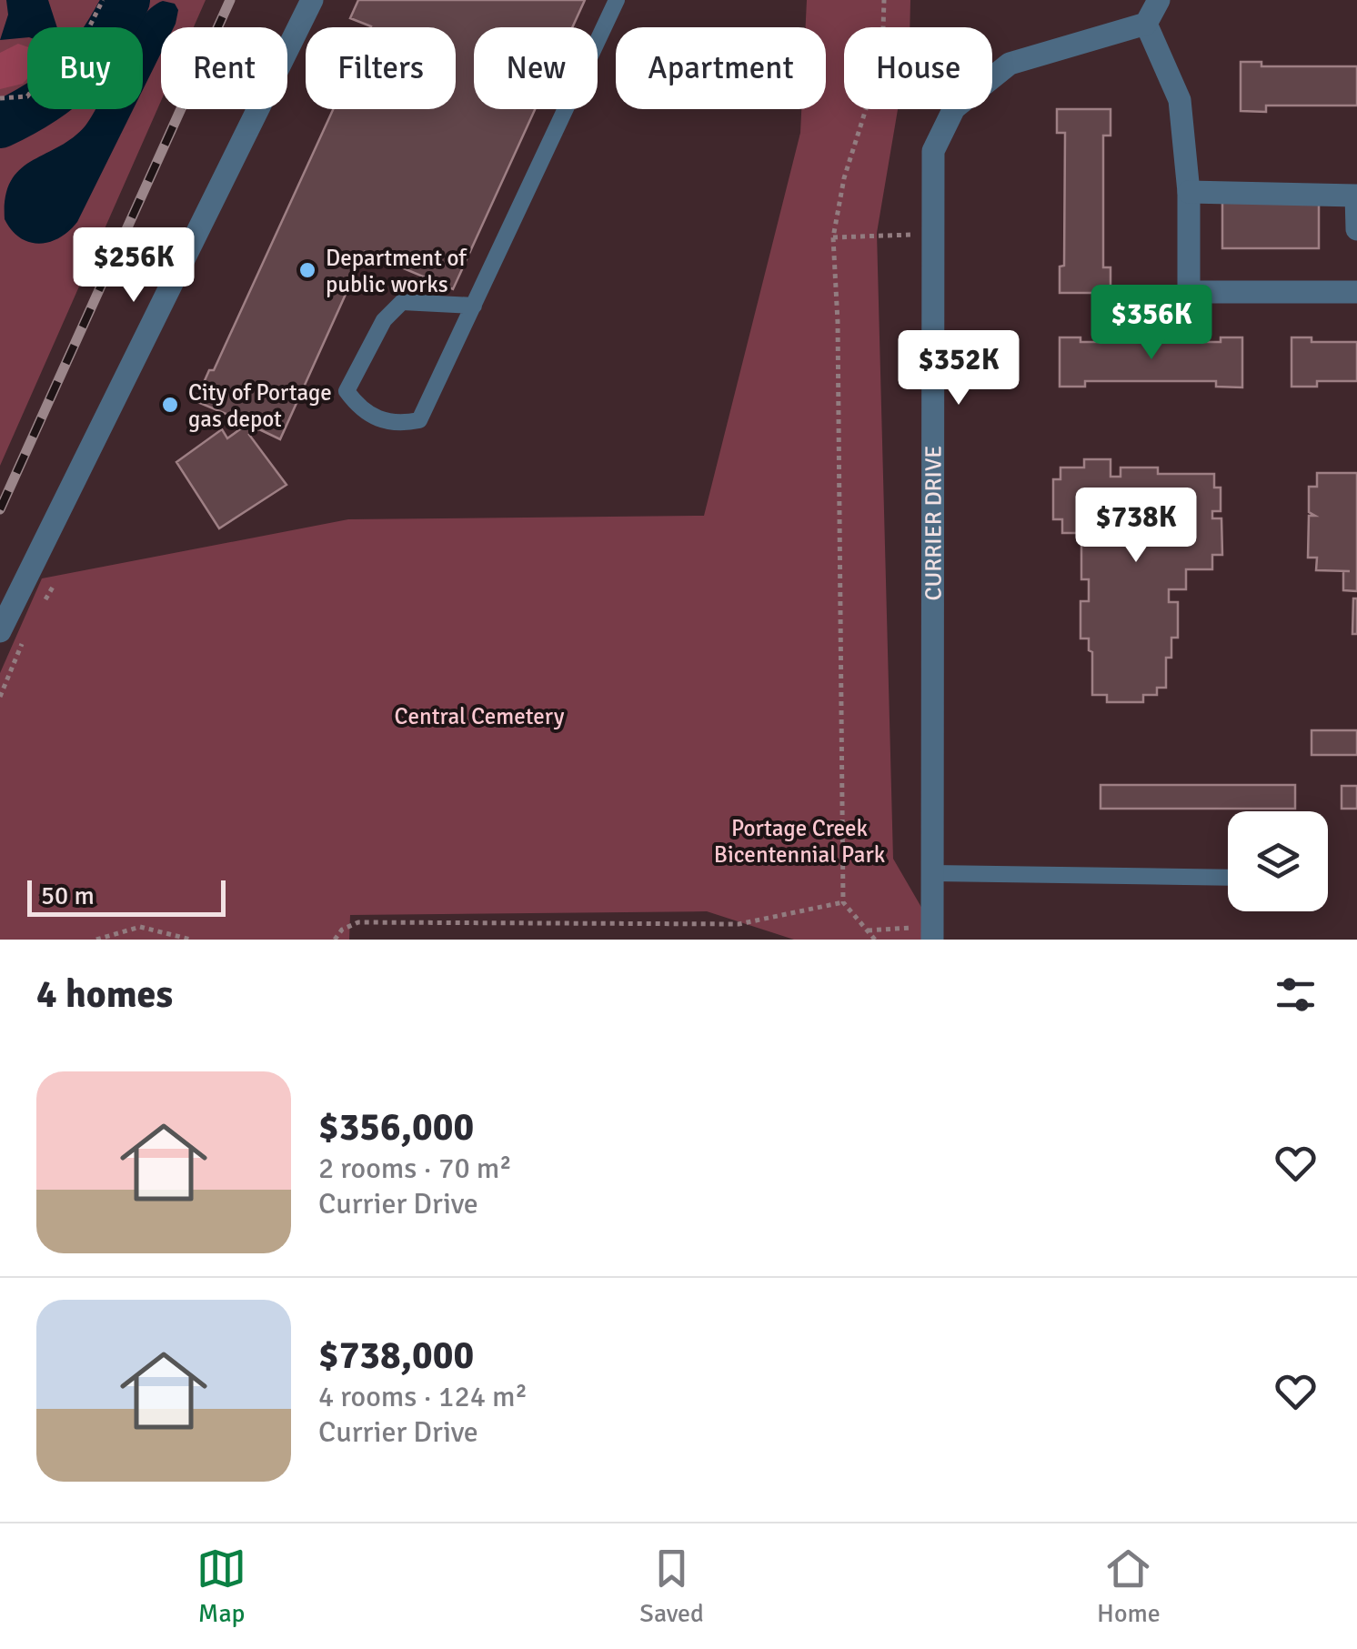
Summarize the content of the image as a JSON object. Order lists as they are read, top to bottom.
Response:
{
  "streets": {
    "street": ["CURRIER DRIVE"]
  },
  "parks": ["Central Cemetery", "Portage Creek Bicentennial Park"],
  "places": ["Department of public works", "City of Portage gas depot"],
  "scale_bar": "50 m",
  "page": {
    "chip": [
      "Buy",
      "Rent",
      "Filters",
      "New",
      "Apartment",
      "House"
    ],
    "price": [
      "$256K",
      "$356K",
      "$352K",
      "$738K"
    ],
    "scale": "50 m",
    "heading": "4 homes",
    "list": [
      {
        "name": "$356,000",
        "note": "2 rooms · 70 m² · Currier Drive"
      },
      {
        "name": "$738,000",
        "note": "4 rooms · 124 m² · Currier Drive"
      }
    ],
    "tabs": ["Map", "Saved", "Home"]
  }
}
